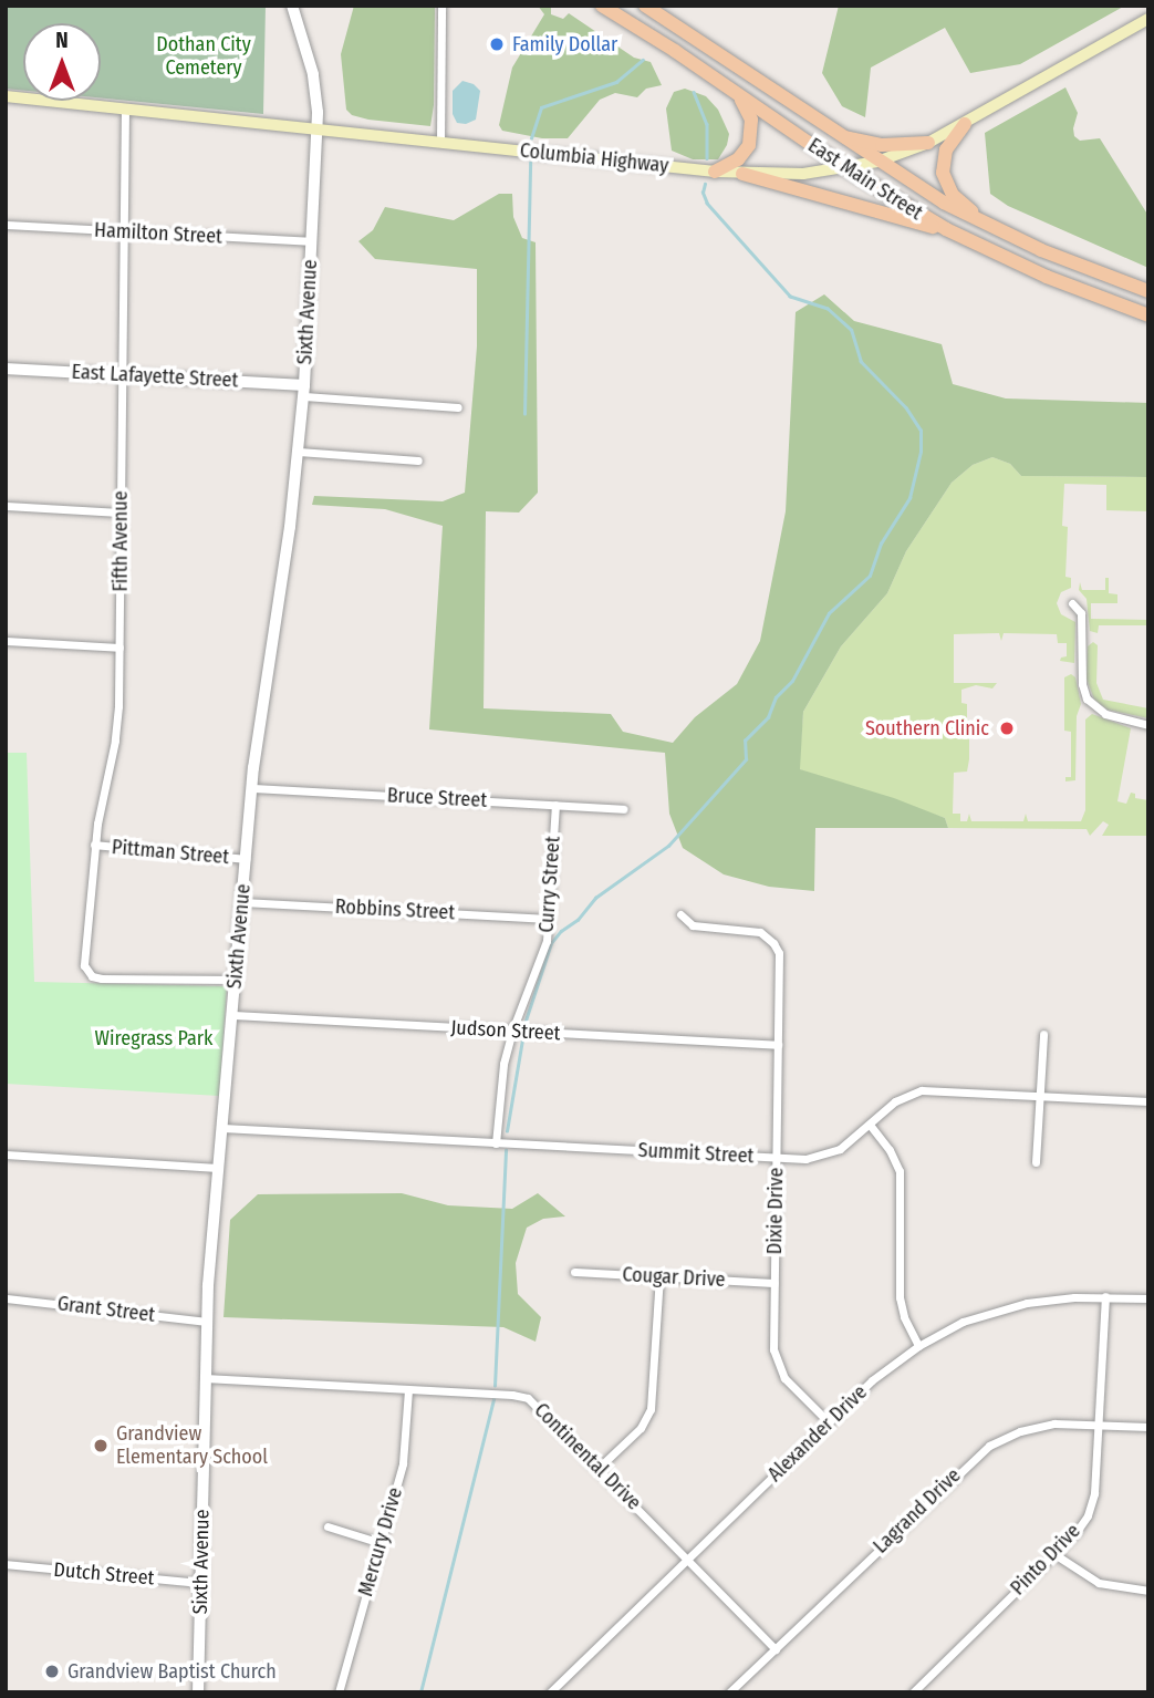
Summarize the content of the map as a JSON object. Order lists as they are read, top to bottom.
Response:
{
  "streets": {
    "main road": ["Columbia Highway", "East Main Street"],
    "street": [
      "Hamilton Street",
      "Sixth Avenue",
      "East Lafayette Street",
      "Fifth Avenue",
      "Bruce Street",
      "Pittman Street",
      "Curry Street",
      "Robbins Street",
      "Judson Street",
      "Summit Street",
      "Dixie Drive",
      "Cougar Drive",
      "Grant Street",
      "Alexander Drive",
      "Continental Drive",
      "Lagrand Drive",
      "Mercury Drive",
      "Pinto Drive",
      "Dutch Street"
    ]
  },
  "crossings": [
    ["Columbia Highway", "East Main Street"],
    ["Columbia Highway", "Sixth Avenue"],
    ["Columbia Highway", "Fifth Avenue"],
    ["Hamilton Street", "Sixth Avenue"],
    ["Hamilton Street", "Fifth Avenue"],
    ["Sixth Avenue", "East Lafayette Street"],
    ["Sixth Avenue", "Fifth Avenue"],
    ["Sixth Avenue", "Bruce Street"],
    ["Sixth Avenue", "Pittman Street"],
    ["Sixth Avenue", "Robbins Street"],
    ["Sixth Avenue", "Judson Street"],
    ["Sixth Avenue", "Summit Street"],
    ["Sixth Avenue", "Grant Street"],
    ["Sixth Avenue", "Continental Drive"],
    ["Sixth Avenue", "Dutch Street"],
    ["East Lafayette Street", "Fifth Avenue"],
    ["Fifth Avenue", "Pittman Street"],
    ["Bruce Street", "Curry Street"],
    ["Curry Street", "Robbins Street"],
    ["Curry Street", "Judson Street"],
    ["Curry Street", "Summit Street"],
    ["Judson Street", "Dixie Drive"],
    ["Summit Street", "Dixie Drive"],
    ["Dixie Drive", "Cougar Drive"],
    ["Dixie Drive", "Alexander Drive"],
    ["Alexander Drive", "Continental Drive"],
    ["Alexander Drive", "Pinto Drive"],
    ["Continental Drive", "Lagrand Drive"],
    ["Continental Drive", "Mercury Drive"],
    ["Lagrand Drive", "Pinto Drive"]
  ],
  "parks": ["Dothan City Cemetery", "Wiregrass Park"],
  "places": [
    "Family Dollar",
    "Southern Clinic",
    "Grandview Elementary School",
    "Grandview Baptist Church"
  ],
  "north": "top"
}
